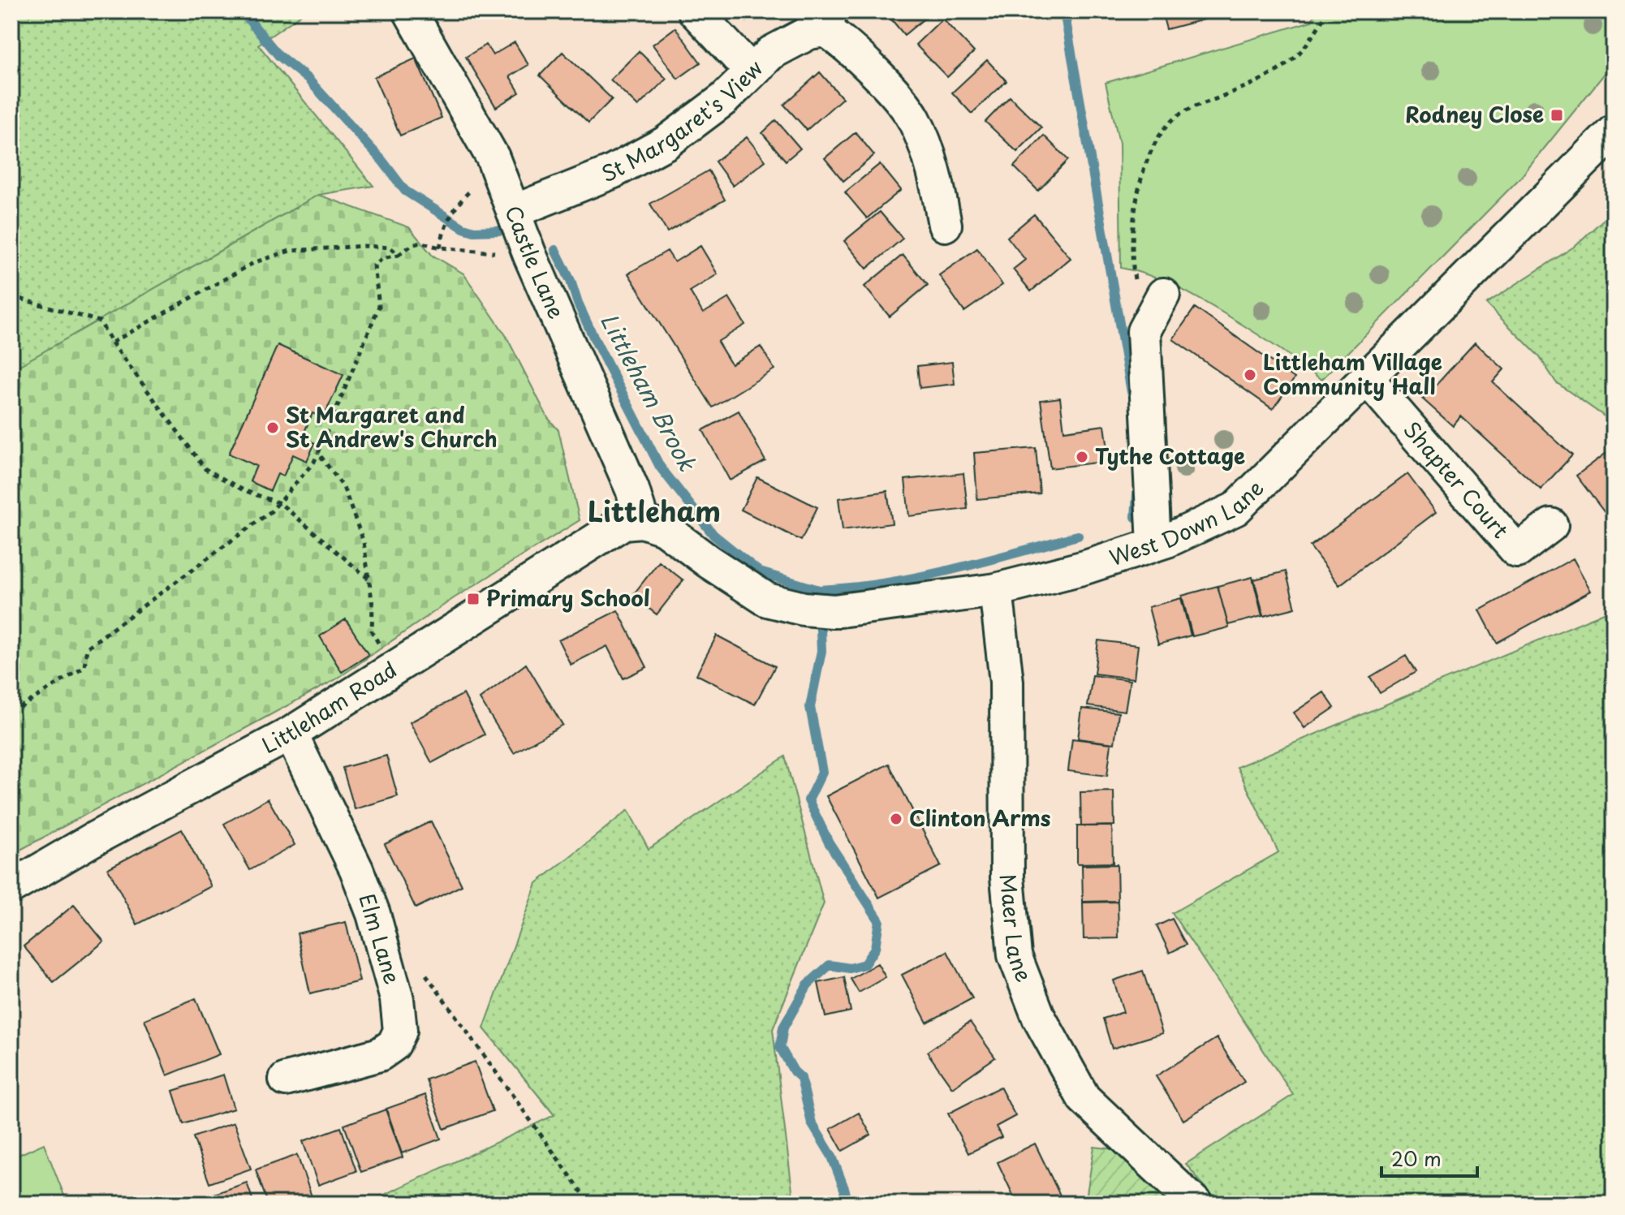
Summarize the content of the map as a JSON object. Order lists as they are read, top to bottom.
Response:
{
  "streets": {
    "street": [
      "St Margaret's View",
      "Castle Lane",
      "Shapter Court",
      "West Down Lane",
      "Littleham Road",
      "Maer Lane",
      "Elm Lane"
    ]
  },
  "crossings": [
    ["St Margaret's View", "Castle Lane"],
    ["Castle Lane", "West Down Lane"],
    ["Castle Lane", "Littleham Road"],
    ["Shapter Court", "West Down Lane"],
    ["West Down Lane", "Littleham Road"],
    ["West Down Lane", "Maer Lane"],
    ["Littleham Road", "Elm Lane"]
  ],
  "districts": ["Littleham"],
  "water": ["Littleham Brook"],
  "places": {
    "transit": ["Rodney Close", "Primary School"],
    "other": [
      "Littleham Village Community Hall",
      "St Margaret and St Andrew's Church",
      "Tythe Cottage",
      "Clinton Arms"
    ]
  },
  "scale_bar": "20 m"
}
